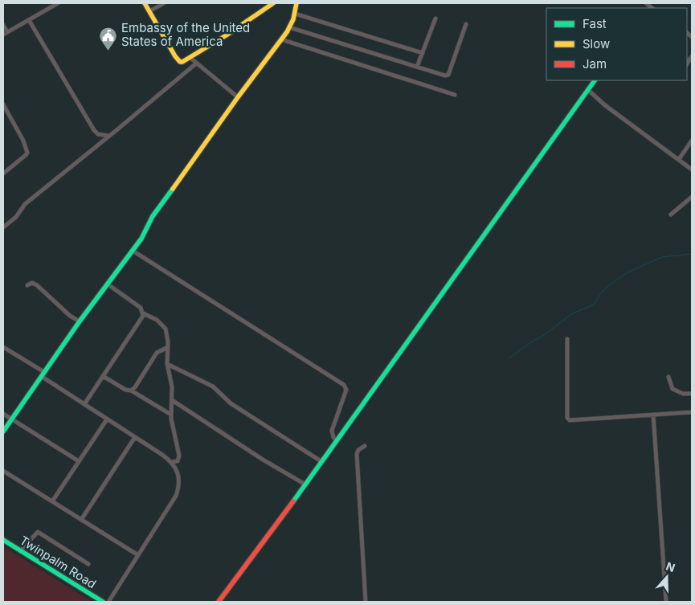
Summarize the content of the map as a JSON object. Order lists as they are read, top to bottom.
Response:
{
  "streets": {
    "street": ["Twinpalm Road"]
  },
  "places": {
    "public building": ["Embassy of the United States of America"]
  },
  "legend": ["Fast", "Slow", "Jam"],
  "north": "top"
}
